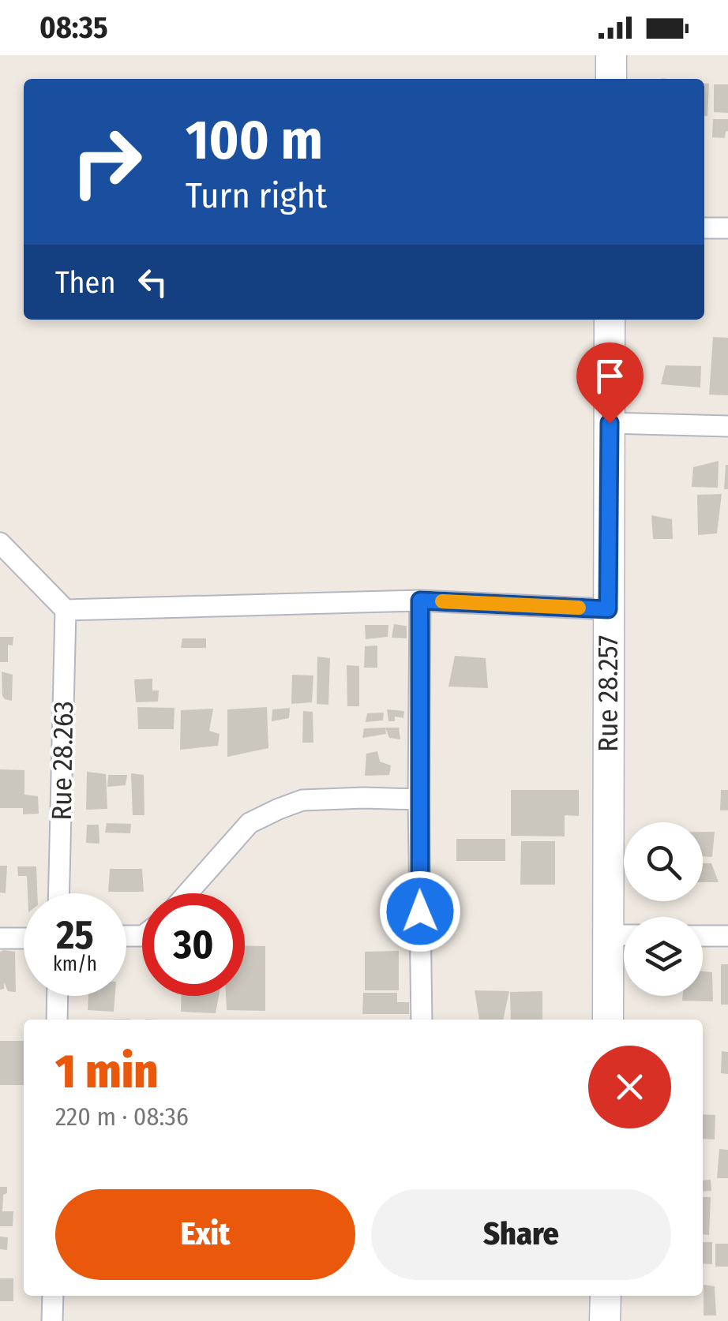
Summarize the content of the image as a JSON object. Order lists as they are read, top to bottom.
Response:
{
  "streets": {
    "street": ["Rue 28.257", "Rue 28.263"]
  },
  "page": {
    "status": "08:35",
    "turn": ["100 m", "Turn right"],
    "then": "Then",
    "speed": "25 km/h",
    "limit": "30",
    "heading": ["1 min", "220 m · 08:36"],
    "buttons": ["Exit", "Share"]
  }
}
